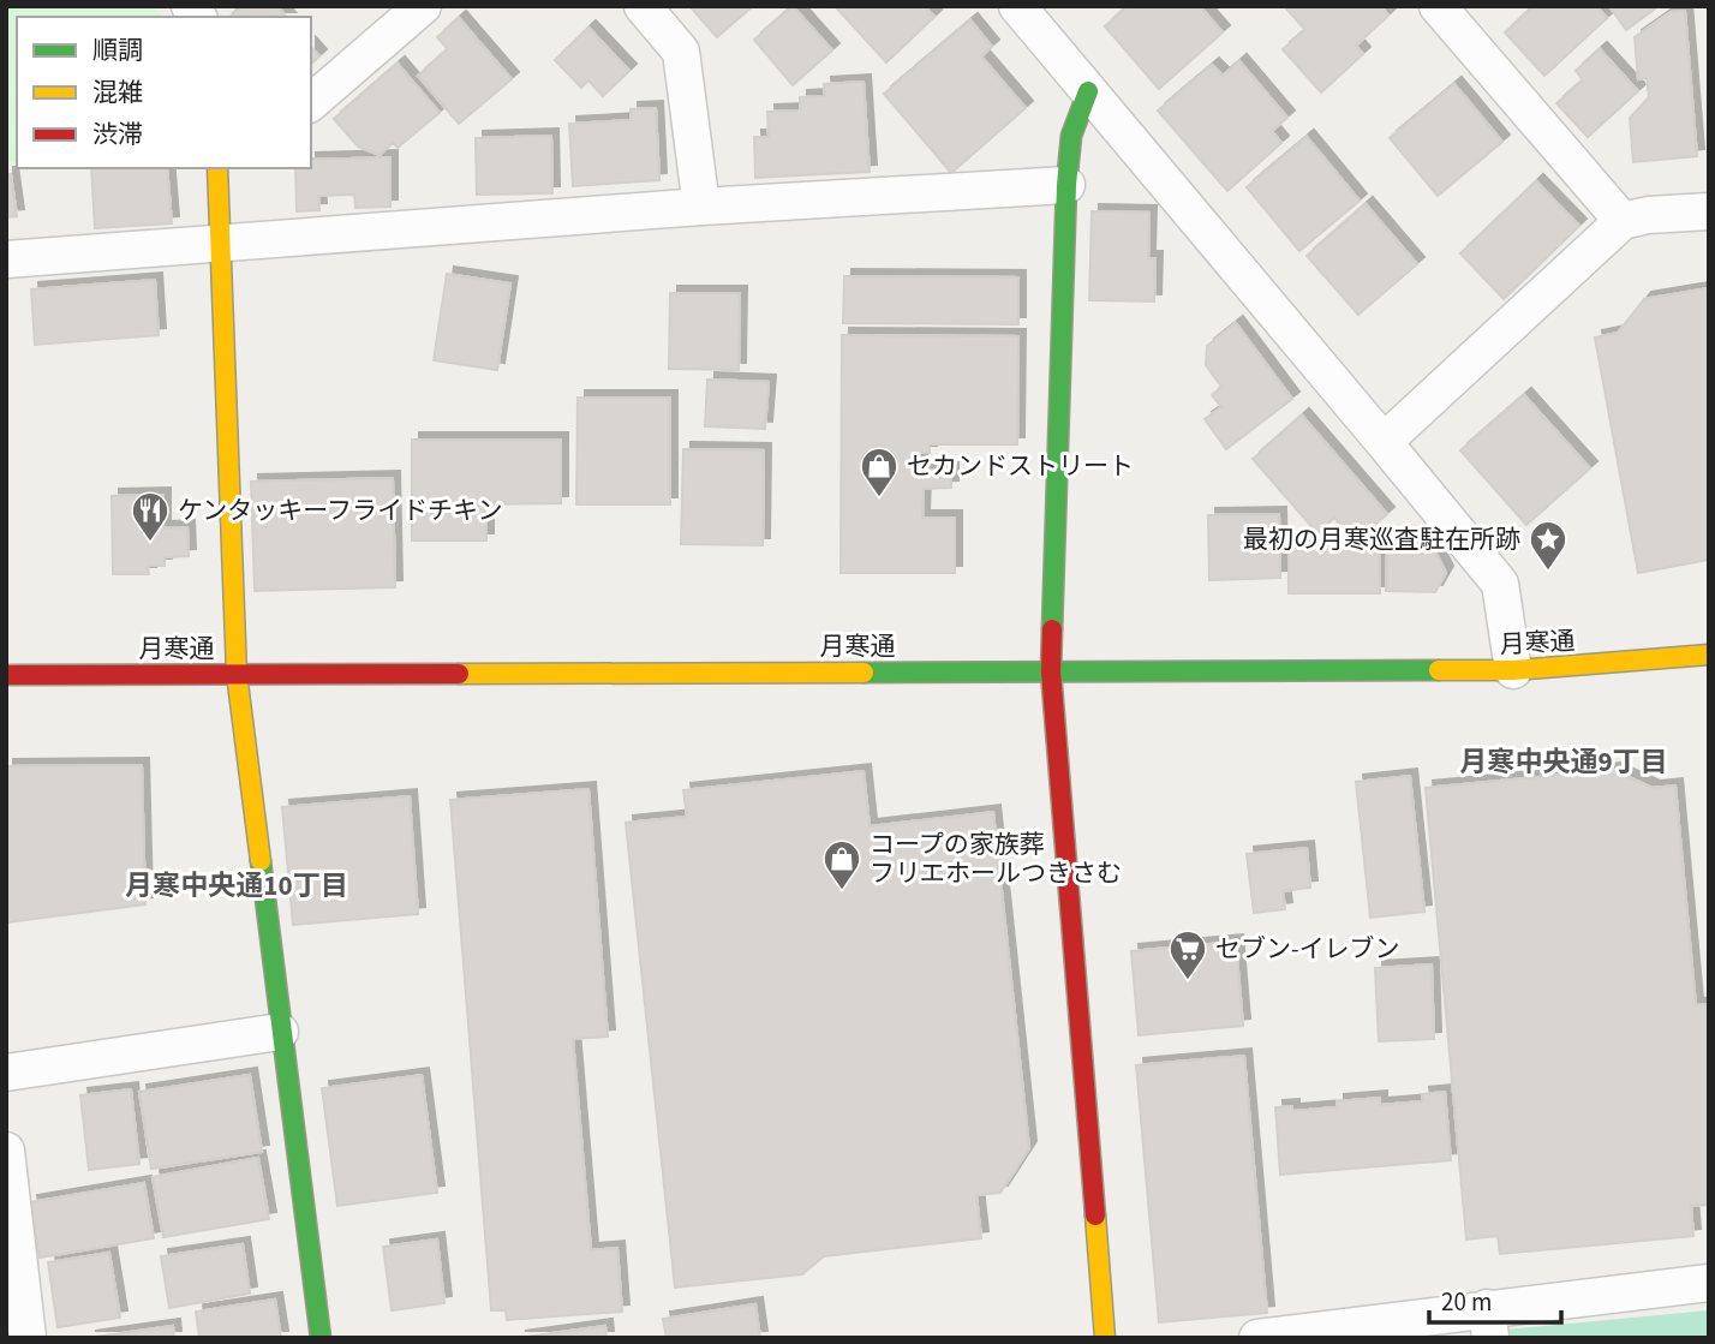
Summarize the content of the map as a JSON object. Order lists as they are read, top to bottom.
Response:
{
  "streets": {
    "main road": ["月寒通"]
  },
  "districts": ["月寒中央通9丁目", "月寒中央通10丁目"],
  "places": {
    "shop": ["セカンドストリート", "コープの家族葬 フリエホールつきさむ"],
    "restaurant": ["ケンタッキーフライドチキン"],
    "place": ["最初の月寒巡査駐在所跡"],
    "supermarket": ["セブン-イレブン"]
  },
  "legend": ["順調", "混雑", "渋滞"],
  "scale_bar": "20 m"
}
